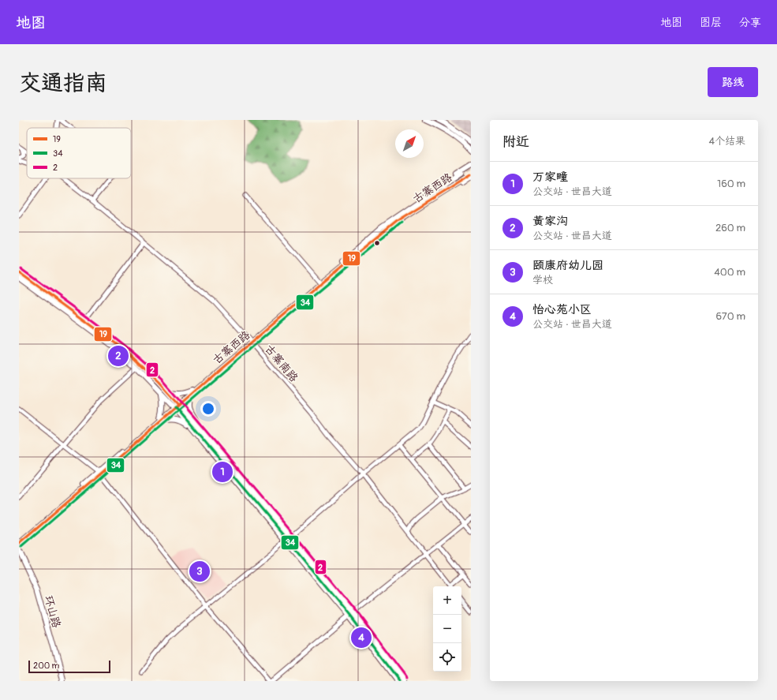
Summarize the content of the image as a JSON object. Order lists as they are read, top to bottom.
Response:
{
  "streets": {
    "main road": ["古寨西路", "环山路"],
    "street": ["古寨南路"]
  },
  "crossings": [
    ["古寨西路", "古寨南路"]
  ],
  "lines": ["transit line 19", "transit line 34", "transit line 2"],
  "legend": ["19", "34", "2"],
  "scale_bar": "200 m",
  "north": "top right",
  "page": {
    "header": "地图",
    "nav": ["地图", "图层", "分享"],
    "title": "交通指南",
    "buttons": "路线",
    "heading": ["附近", "4个结果"],
    "list": [
      {
        "mark": "1",
        "name": "万家疃",
        "note": "公交站 · 世昌大道",
        "value": "160 m"
      },
      {
        "mark": "2",
        "name": "黄家沟",
        "note": "公交站 · 世昌大道",
        "value": "260 m"
      },
      {
        "mark": "3",
        "name": "颐康府幼儿园",
        "note": "学校",
        "value": "400 m"
      },
      {
        "mark": "4",
        "name": "怡心苑小区",
        "note": "公交站 · 世昌大道",
        "value": "670 m"
      }
    ],
    "pins": [
      "2",
      "1",
      "3",
      "4"
    ],
    "map_buttons": ["+", "−"],
    "scale": "200 m"
  }
}
